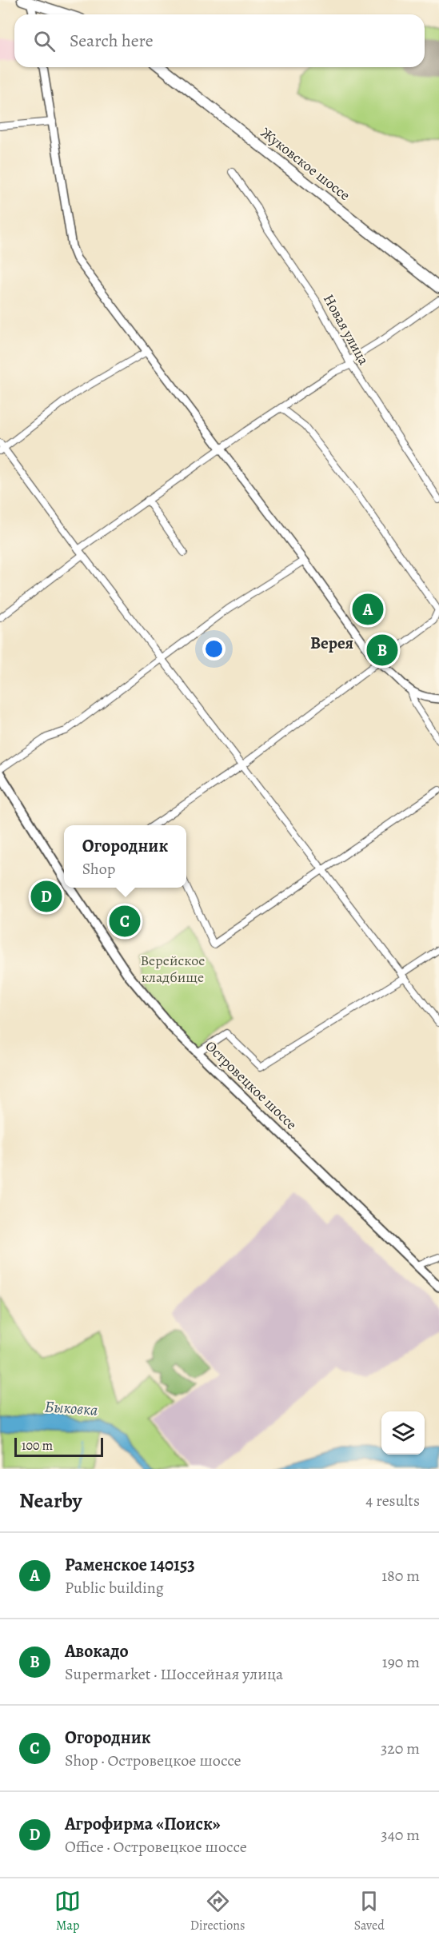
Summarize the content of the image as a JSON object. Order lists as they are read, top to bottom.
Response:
{
  "streets": {
    "main road": ["Жуковское шоссе", "Островецкое шоссе"],
    "street": ["Новая улица"]
  },
  "districts": ["Верея"],
  "water": ["Быковка"],
  "parks": ["Верейское кладбище"],
  "scale_bar": "100 m",
  "page": {
    "search": "Search here",
    "pins": [
      "A",
      "B",
      "D",
      "C"
    ],
    "popup": ["Огородник", "Shop"],
    "scale": "100 m",
    "heading": ["Nearby", "4 results"],
    "list": [
      {
        "mark": "A",
        "name": "Раменское 140153",
        "note": "Public building",
        "value": "180 m"
      },
      {
        "mark": "B",
        "name": "Авокадо",
        "note": "Supermarket · Шоссейная улица",
        "value": "190 m"
      },
      {
        "mark": "C",
        "name": "Огородник",
        "note": "Shop · Островецкое шоссе",
        "value": "320 m"
      },
      {
        "mark": "D",
        "name": "Агрофирма «Поиск»",
        "note": "Office · Островецкое шоссе",
        "value": "340 m"
      }
    ],
    "nav": ["Map", "Directions", "Saved"]
  }
}
